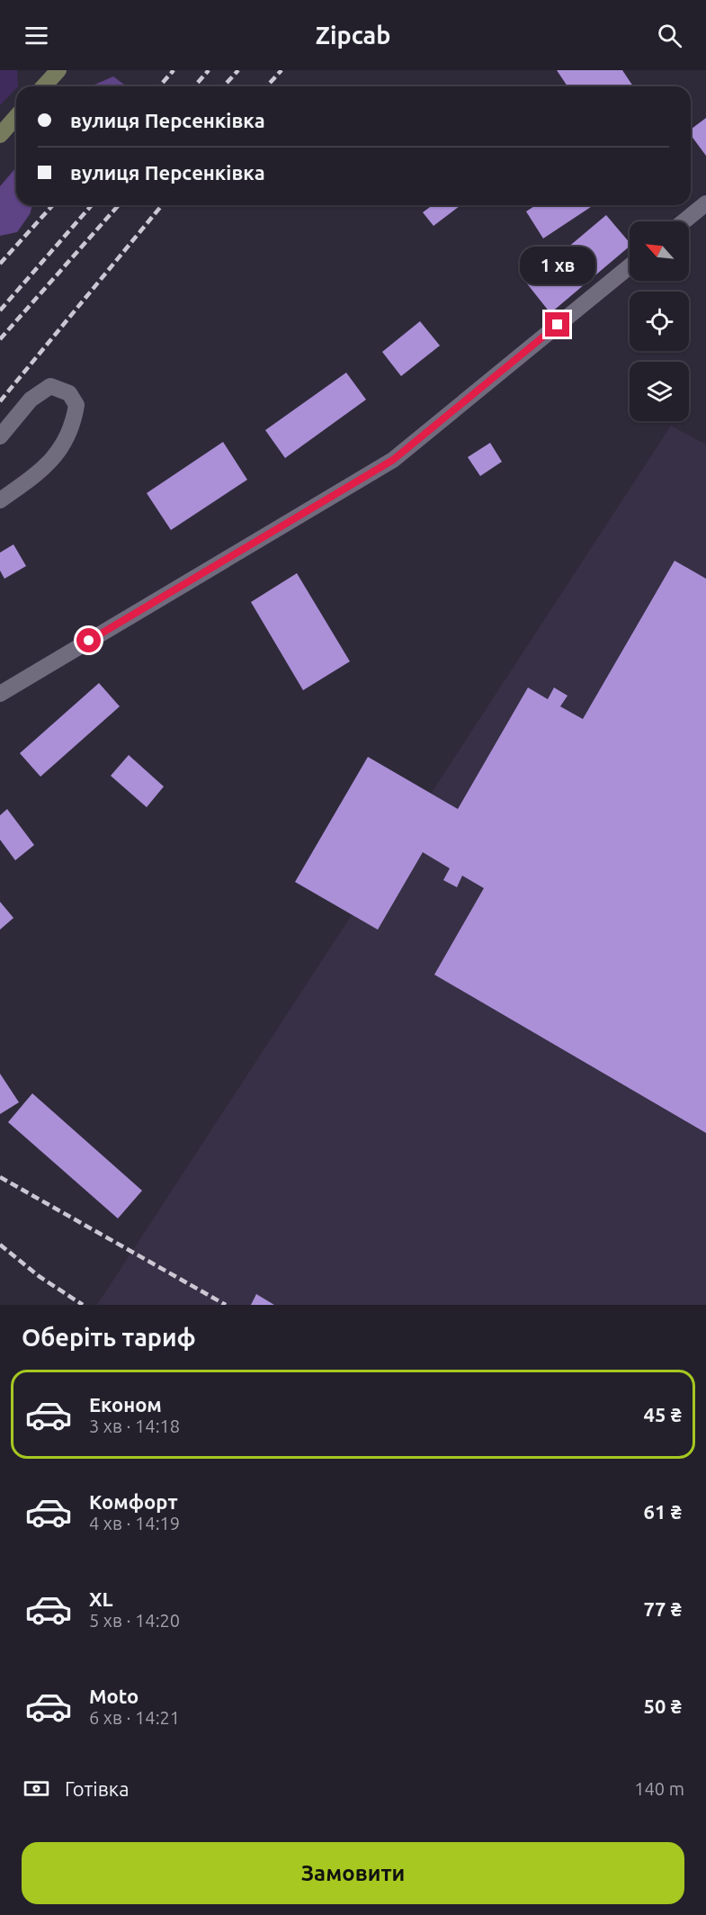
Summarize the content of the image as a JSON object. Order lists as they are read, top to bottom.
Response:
{
  "north": "top left",
  "page": {
    "header": "Zipcab",
    "banner": ["вулиця Персенківка", "вулиця Персенківка"],
    "bubble": "1 хв",
    "heading": "Оберіть тариф",
    "list": [
      {
        "name": "Економ",
        "note": "3 хв · 14:18",
        "value": "45 ₴"
      },
      {
        "name": "Комфорт",
        "note": "4 хв · 14:19",
        "value": "61 ₴"
      },
      {
        "name": "XL",
        "note": "5 хв · 14:20",
        "value": "77 ₴"
      },
      {
        "name": "Moto",
        "note": "6 хв · 14:21",
        "value": "50 ₴"
      }
    ],
    "pay": ["Готівка", "140 m"],
    "buttons": "Замовити"
  }
}
